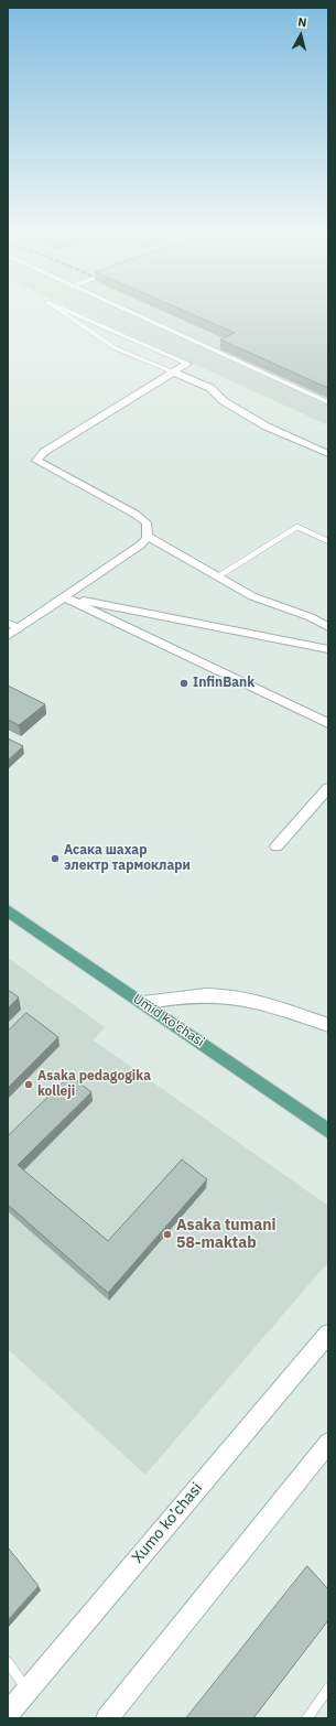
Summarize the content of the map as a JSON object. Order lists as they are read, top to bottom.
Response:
{
  "streets": {
    "main road": ["Umid ko'chasi"],
    "street": ["Xumo ko’chasi"]
  },
  "places": [
    "InfinBank",
    "Асака шахар электр тармоклари",
    "Asaka pedagogika kolleji",
    "Asaka tumani 58-maktab"
  ],
  "north": "top"
}
